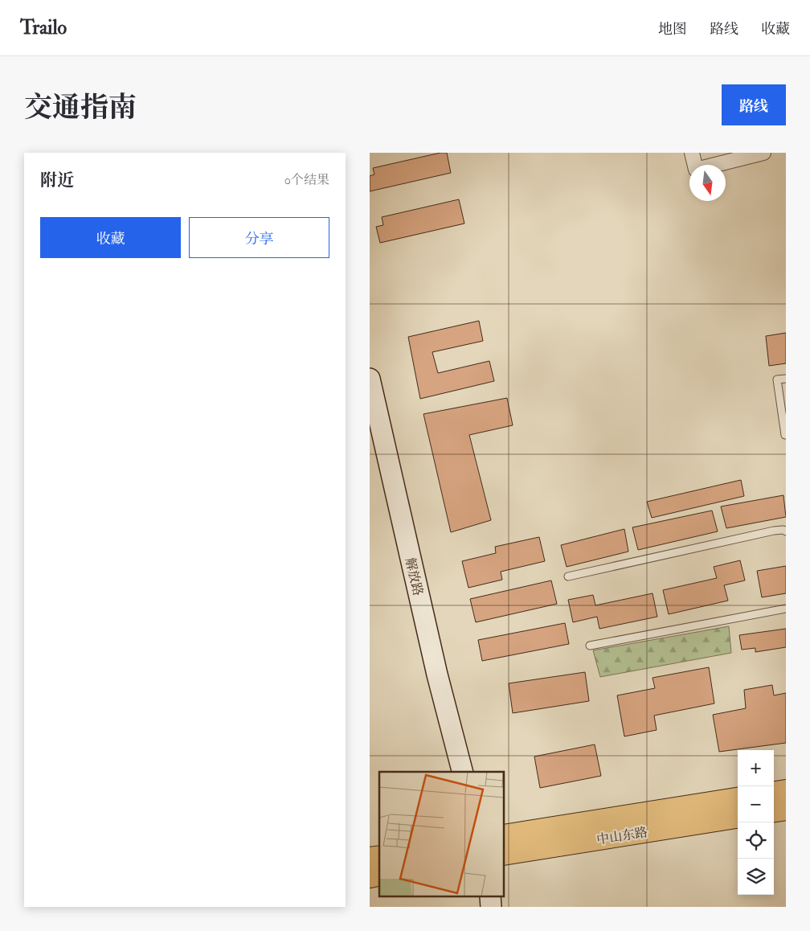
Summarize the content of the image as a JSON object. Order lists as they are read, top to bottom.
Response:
{
  "streets": {
    "main road": ["中山东路"],
    "street": ["解放路"]
  },
  "north": "bottom",
  "page": {
    "header": "Trailo",
    "nav": ["地图", "路线", "收藏"],
    "title": "交通指南",
    "buttons": [
      "路线",
      ["收藏", "分享"]
    ],
    "heading": ["附近", "0个结果"],
    "map_buttons": ["+", "−"]
  }
}
